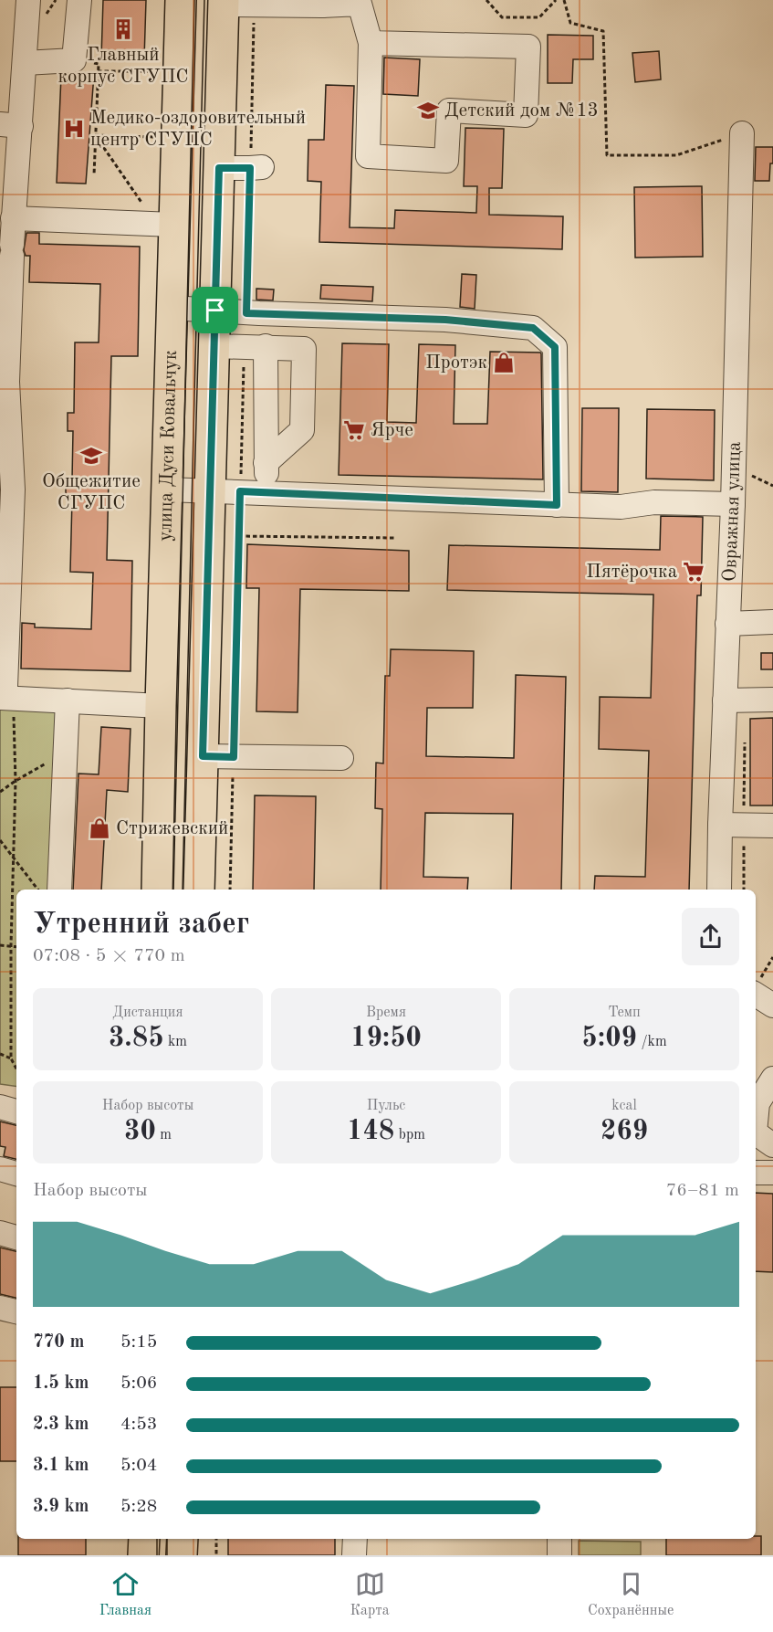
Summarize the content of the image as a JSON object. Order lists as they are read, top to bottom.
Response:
{
  "streets": {
    "main road": ["улица Дуси Ковальчук"],
    "street": ["Овражная улица"]
  },
  "places": {
    "building": ["Главный корпус СГУПС"],
    "school or university": ["Детский дом №13", "Общежитие СГУПС"],
    "hospital": ["Медико-оздоровительный центр СГУПС"],
    "shop": ["Протэк", "Стрижевский"],
    "supermarket": ["Ярче", "Пятёрочка"]
  },
  "page": {
    "heading": ["Утренний забег", "07:08 · 5 × 770 m"],
    "stats": [
      ["Дистанция", "3.85 km"],
      ["Время", "19:50"],
      ["Темп", "5:09 /km"],
      ["Набор высоты", "30 m"],
      ["Пульс", "148 bpm"],
      ["kcal", "269"]
    ],
    "chart": ["Набор высоты", "76–81 m"],
    "list": [
      {
        "name": "770 m",
        "note": "5:15"
      },
      {
        "name": "1.5 km",
        "note": "5:06"
      },
      {
        "name": "2.3 km",
        "note": "4:53"
      },
      {
        "name": "3.1 km",
        "note": "5:04"
      },
      {
        "name": "3.9 km",
        "note": "5:28"
      }
    ],
    "tabs": ["Главная", "Карта", "Сохранённые"]
  }
}
